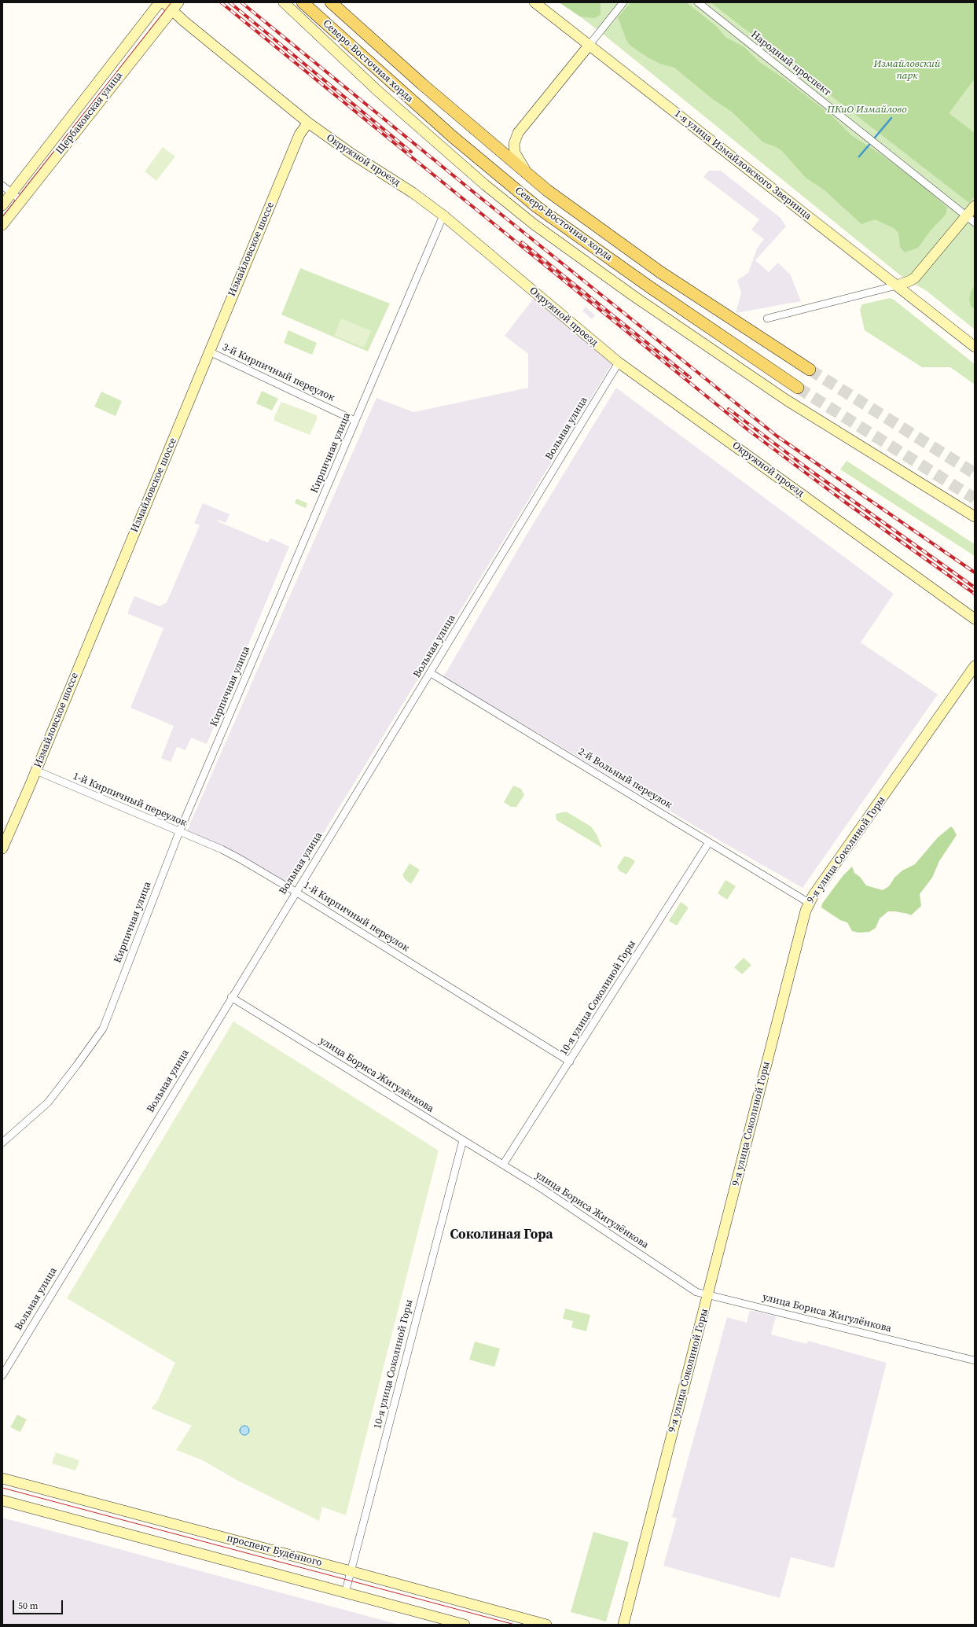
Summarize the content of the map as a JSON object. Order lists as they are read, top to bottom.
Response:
{
  "streets": {
    "main road": [
      "Северо-Восточная хорда",
      "Щербаковская улица",
      "Окружной проезд",
      "1-я улица Измайловского Зверинца",
      "Измайловское шоссе",
      "9-я улица Соколиной Горы",
      "проспект Будённого"
    ],
    "street": [
      "Народный проспект",
      "3-й Кирпичный переулок",
      "Вольная улица",
      "Кирпичная улица",
      "2-й Вольный переулок",
      "1-й Кирпичный переулок",
      "10-я улица Соколиной Горы",
      "улица Бориса Жигулёнкова"
    ]
  },
  "crossings": [
    ["Щербаковская улица", "Окружной проезд"],
    ["Окружной проезд", "Измайловское шоссе"],
    ["Окружной проезд", "Вольная улица"],
    ["Окружной проезд", "Кирпичная улица"],
    ["Измайловское шоссе", "3-й Кирпичный переулок"],
    ["Измайловское шоссе", "1-й Кирпичный переулок"],
    ["3-й Кирпичный переулок", "Кирпичная улица"],
    ["Вольная улица", "2-й Вольный переулок"],
    ["Вольная улица", "1-й Кирпичный переулок"],
    ["Вольная улица", "улица Бориса Жигулёнкова"],
    ["Кирпичная улица", "1-й Кирпичный переулок"],
    ["2-й Вольный переулок", "9-я улица Соколиной Горы"],
    ["2-й Вольный переулок", "10-я улица Соколиной Горы"],
    ["1-й Кирпичный переулок", "10-я улица Соколиной Горы"],
    ["9-я улица Соколиной Горы", "улица Бориса Жигулёнкова"],
    ["10-я улица Соколиной Горы", "улица Бориса Жигулёнкова"],
    ["10-я улица Соколиной Горы", "проспект Будённого"]
  ],
  "districts": ["Соколиная Гора"],
  "parks": ["Измайловский парк", "ПКиО Измайлово"],
  "scale_bar": "50 m"
}
